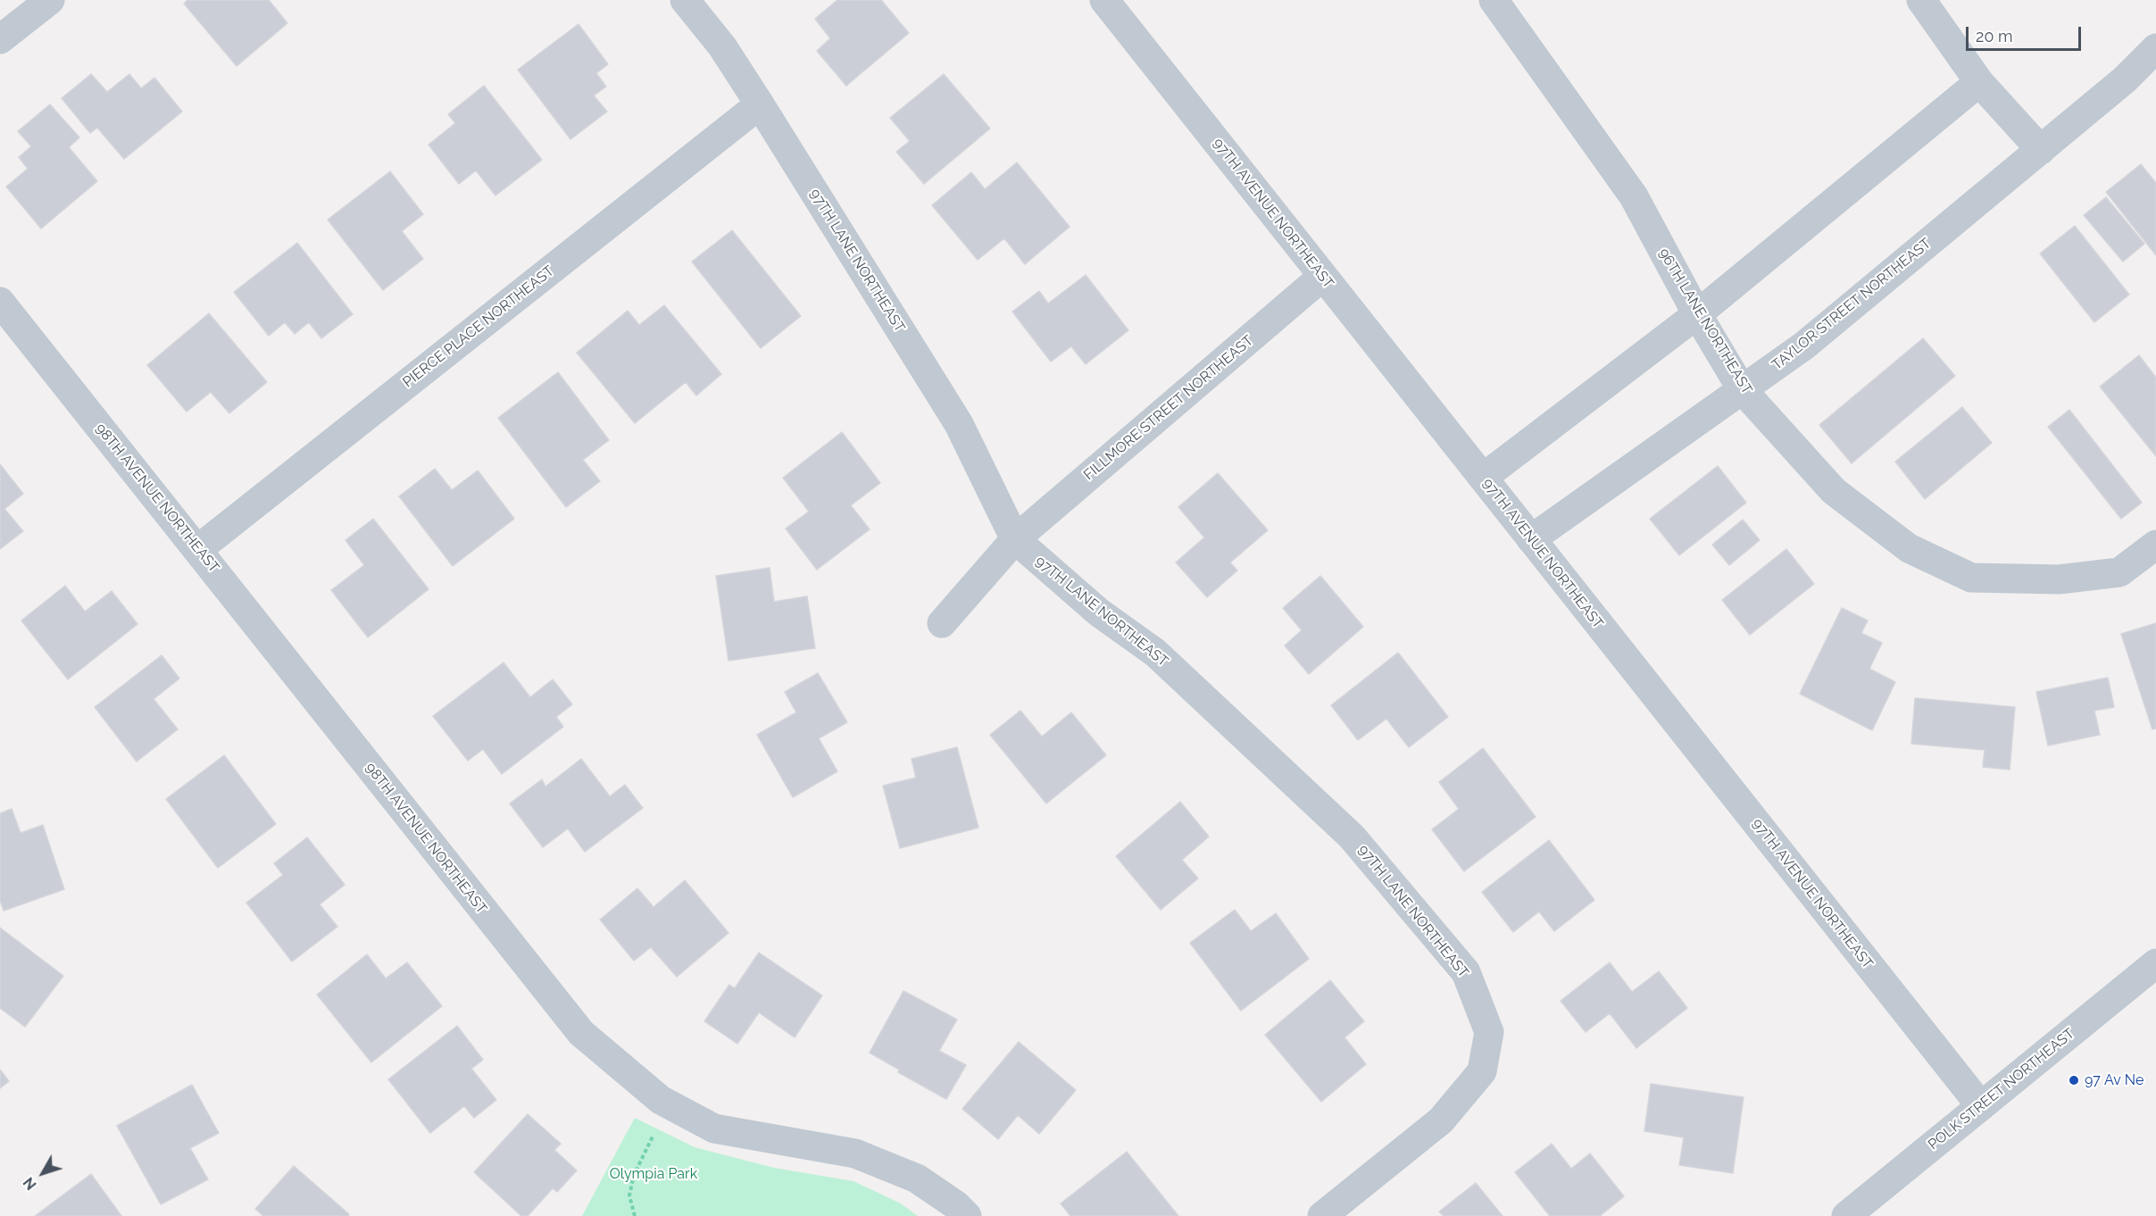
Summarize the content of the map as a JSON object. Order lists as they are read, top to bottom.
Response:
{
  "streets": {
    "street": [
      "97TH AVENUE NORTHEAST",
      "97TH LANE NORTHEAST",
      "TAYLOR STREET NORTHEAST",
      "96TH LANE NORTHEAST",
      "PIERCE PLACE NORTHEAST",
      "FILLMORE STREET NORTHEAST",
      "98TH AVENUE NORTHEAST",
      "POLK STREET NORTHEAST"
    ]
  },
  "crossings": [
    ["97TH AVENUE NORTHEAST", "TAYLOR STREET NORTHEAST"],
    ["97TH AVENUE NORTHEAST", "FILLMORE STREET NORTHEAST"],
    ["97TH AVENUE NORTHEAST", "POLK STREET NORTHEAST"],
    ["97TH LANE NORTHEAST", "PIERCE PLACE NORTHEAST"],
    ["97TH LANE NORTHEAST", "FILLMORE STREET NORTHEAST"],
    ["TAYLOR STREET NORTHEAST", "96TH LANE NORTHEAST"],
    ["PIERCE PLACE NORTHEAST", "98TH AVENUE NORTHEAST"]
  ],
  "parks": ["Olympia Park"],
  "places": ["97 Av Ne"],
  "scale_bar": "20 m",
  "north": "bottom left"
}
